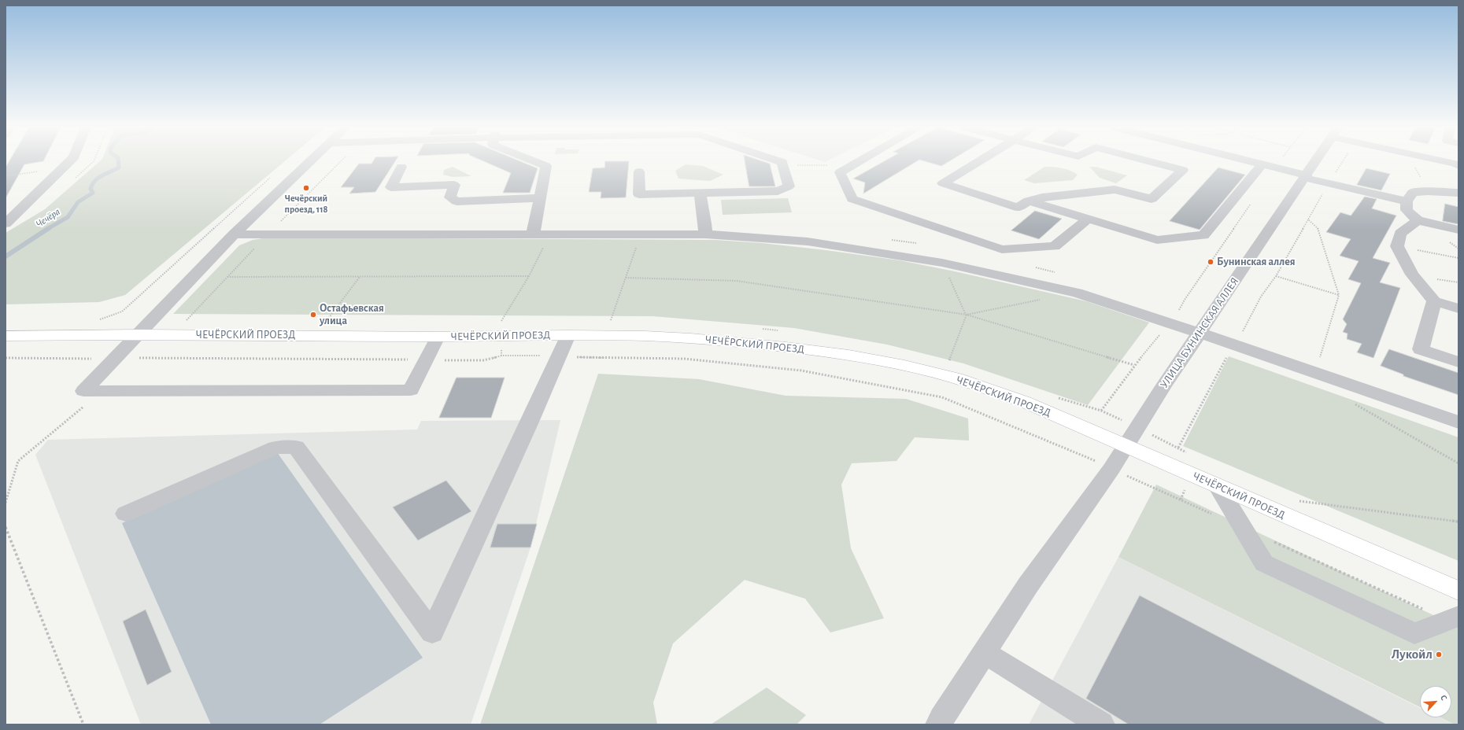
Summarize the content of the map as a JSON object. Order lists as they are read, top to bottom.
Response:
{
  "streets": {
    "main road": ["ЧЕЧЁРСКИЙ ПРОЕЗД"],
    "street": ["УЛИЦА БУНИНСКАЯ АЛЛЕЯ"]
  },
  "crossings": [
    ["УЛИЦА БУНИНСКАЯ АЛЛЕЯ", "ЧЕЧЁРСКИЙ ПРОЕЗД"]
  ],
  "water": ["Чечёра"],
  "places": [
    "Чечёрский проезд, 118",
    "Бунинская аллея",
    "Остафьевская улица",
    "Лукойл"
  ],
  "north": "top right"
}
